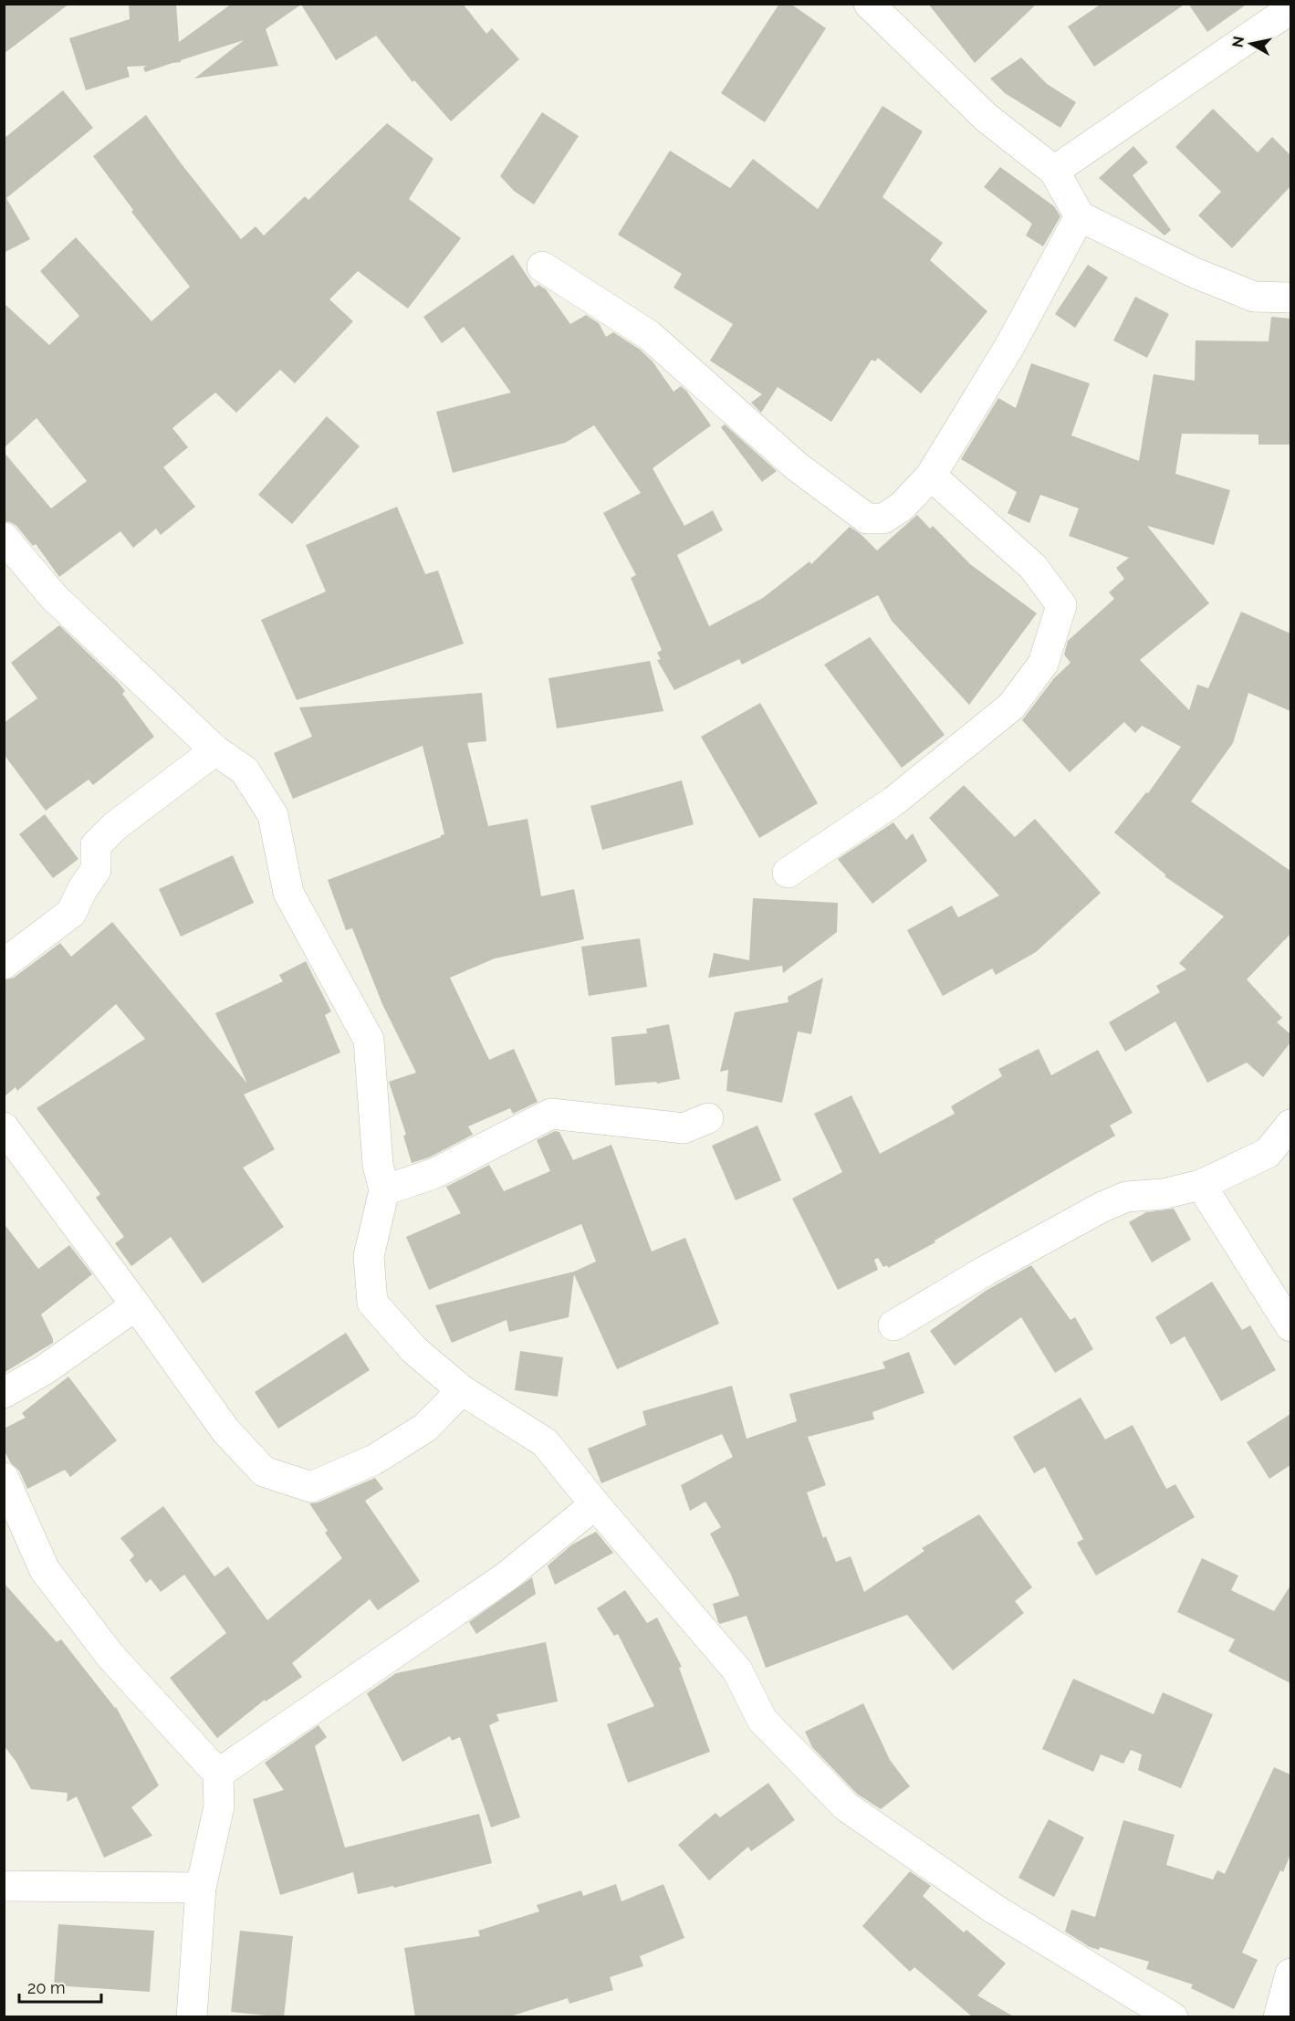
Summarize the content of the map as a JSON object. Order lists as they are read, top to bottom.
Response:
{
  "scale_bar": "20 m",
  "north": "left"
}
